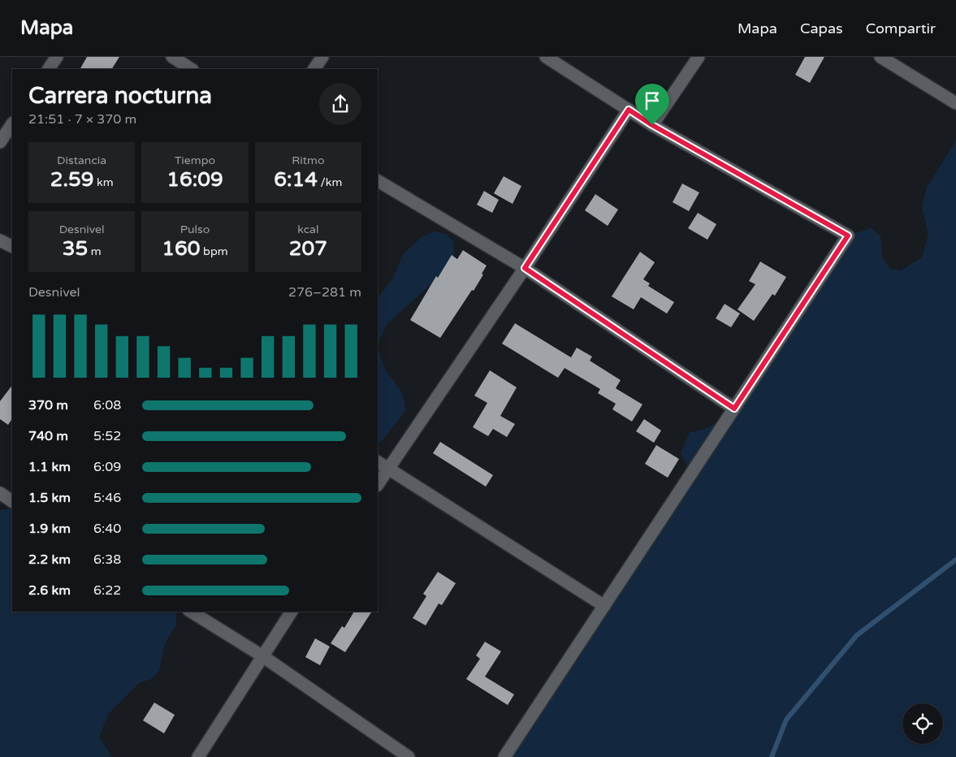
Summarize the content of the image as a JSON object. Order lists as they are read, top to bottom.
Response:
{
  "page": {
    "header": "Mapa",
    "nav": ["Mapa", "Capas", "Compartir"],
    "heading": ["Carrera nocturna", "21:51 · 7 × 370 m"],
    "stats": [
      ["Distancia", "2.59 km"],
      ["Tiempo", "16:09"],
      ["Ritmo", "6:14 /km"],
      ["Desnivel", "35 m"],
      ["Pulso", "160 bpm"],
      ["kcal", "207"]
    ],
    "chart": ["Desnivel", "276–281 m"],
    "list": [
      {
        "name": "370 m",
        "note": "6:08"
      },
      {
        "name": "740 m",
        "note": "5:52"
      },
      {
        "name": "1.1 km",
        "note": "6:09"
      },
      {
        "name": "1.5 km",
        "note": "5:46"
      },
      {
        "name": "1.9 km",
        "note": "6:40"
      },
      {
        "name": "2.2 km",
        "note": "6:38"
      },
      {
        "name": "2.6 km",
        "note": "6:22"
      }
    ]
  }
}
